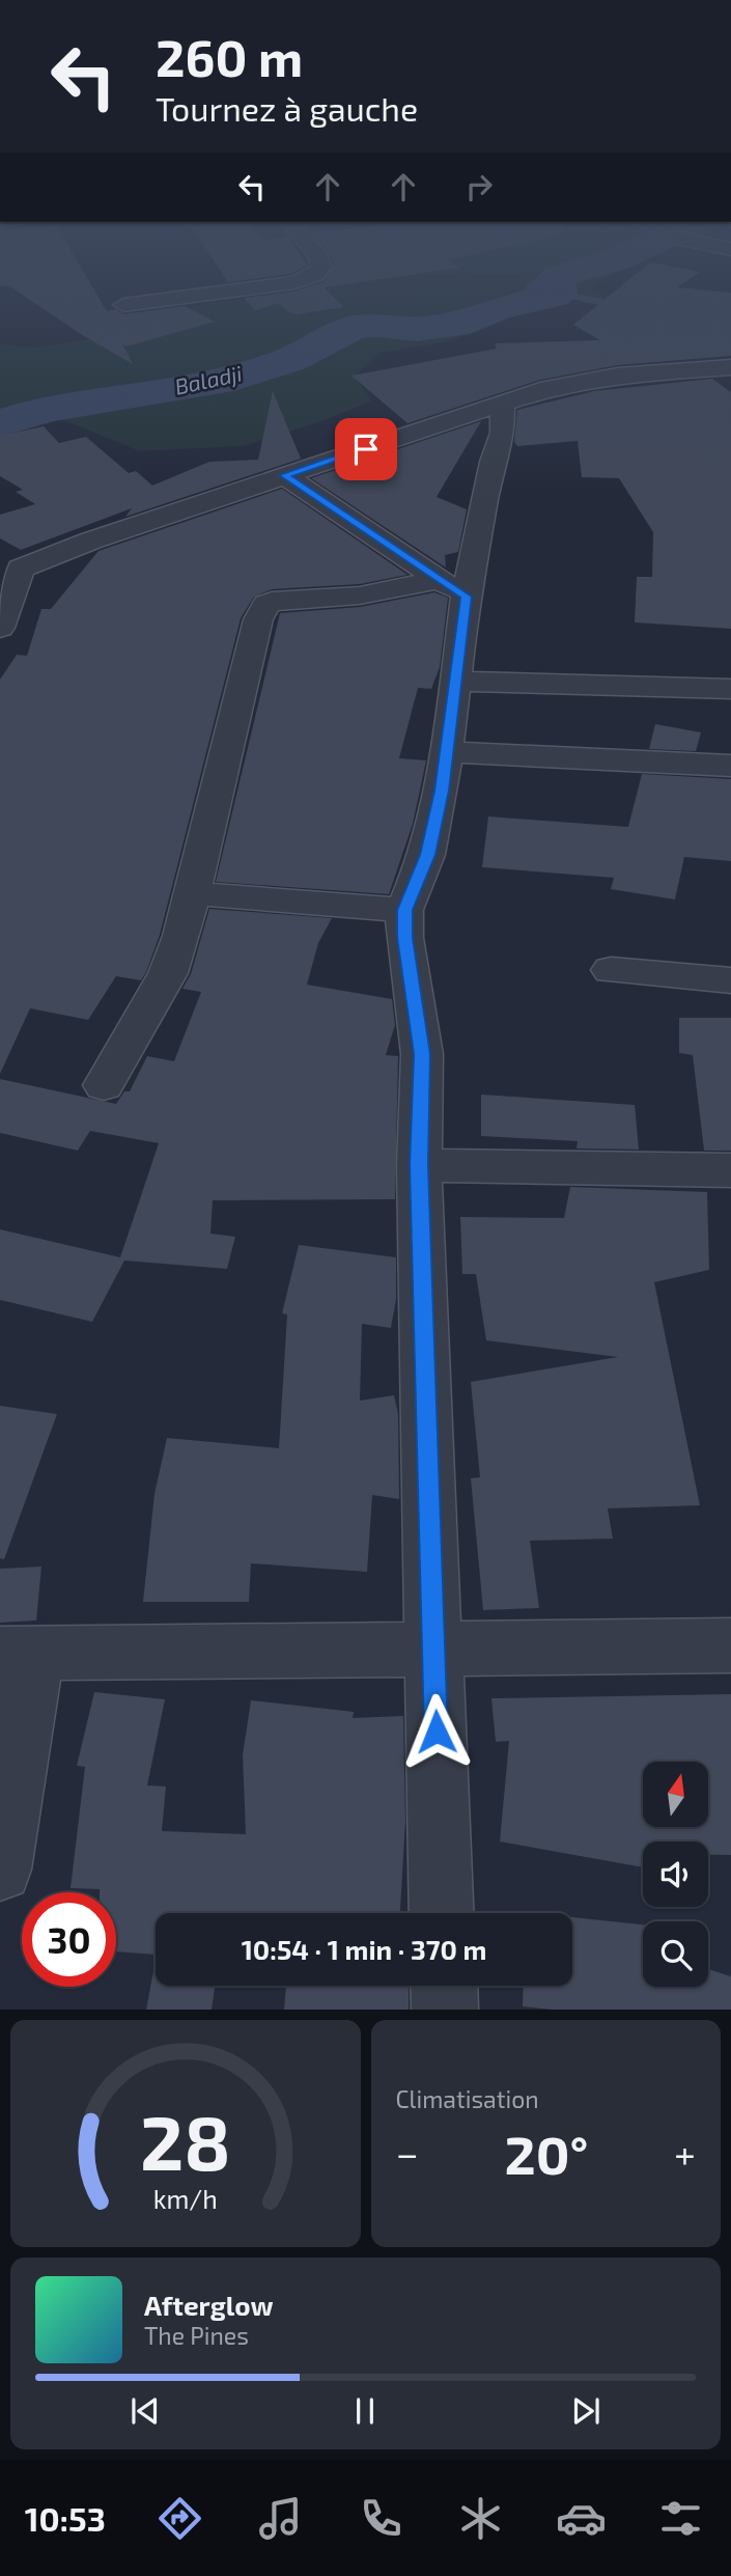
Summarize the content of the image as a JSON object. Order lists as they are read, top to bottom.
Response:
{
  "water": ["Baladji"],
  "north": "top",
  "page": {
    "turn": ["260 m", "Tournez à gauche"],
    "limit": "30",
    "trip": "10:54 · 1 min · 370 m",
    "tile": "Climatisation",
    "heat": ["−", "20°", "+"],
    "song": ["Afterglow", "The Pines"],
    "tabs": "10:53",
    "gauge": ["28", "km/h"]
  }
}
